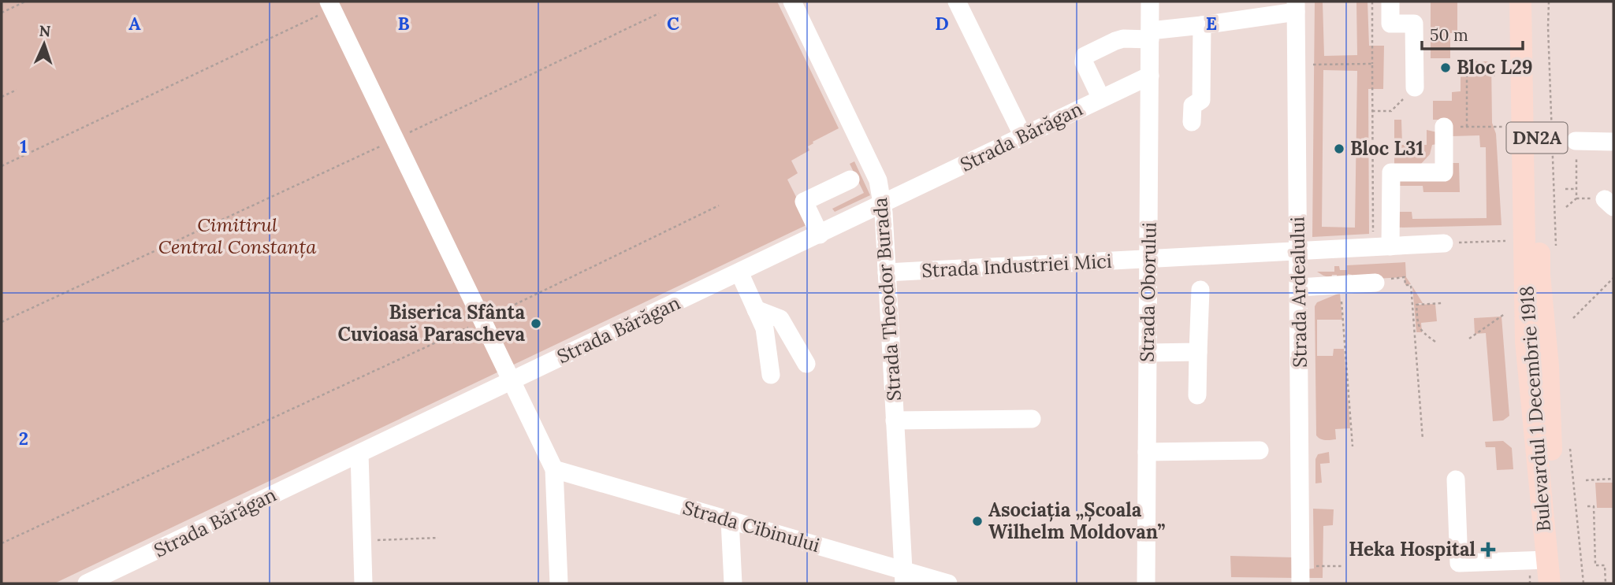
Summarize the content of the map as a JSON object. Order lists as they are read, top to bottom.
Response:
{
  "streets": {
    "main road": ["DN2A", "Bulevardul 1 Decembrie 1918"],
    "street": [
      "Strada Bărăgan",
      "Strada Industriei Mici",
      "Strada Oborului",
      "Strada Ardealului",
      "Strada Theodor Burada",
      "Strada Cibinului"
    ]
  },
  "crossings": [
    ["Strada Bărăgan", "Strada Oborului"],
    ["Strada Bărăgan", "Strada Theodor Burada"],
    ["Strada Industriei Mici", "Strada Oborului"],
    ["Strada Industriei Mici", "Strada Ardealului"],
    ["Strada Industriei Mici", "Strada Theodor Burada"],
    ["Strada Theodor Burada", "Strada Cibinului"]
  ],
  "parks": ["Cimitirul Central Constanța"],
  "places": {
    "other": [
      "Bloc L29",
      "Bloc L31",
      "Biserica Sfânta Cuvioasă Parascheva",
      "Asociația „Școala Wilhelm Moldovan”"
    ],
    "health": ["Heka Hospital"]
  },
  "scale_bar": "50 m",
  "north": "top",
  "grid": {
    "columns": [
      "A",
      "B",
      "C",
      "D",
      "E"
    ],
    "rows": ["1", "2"]
  }
}
